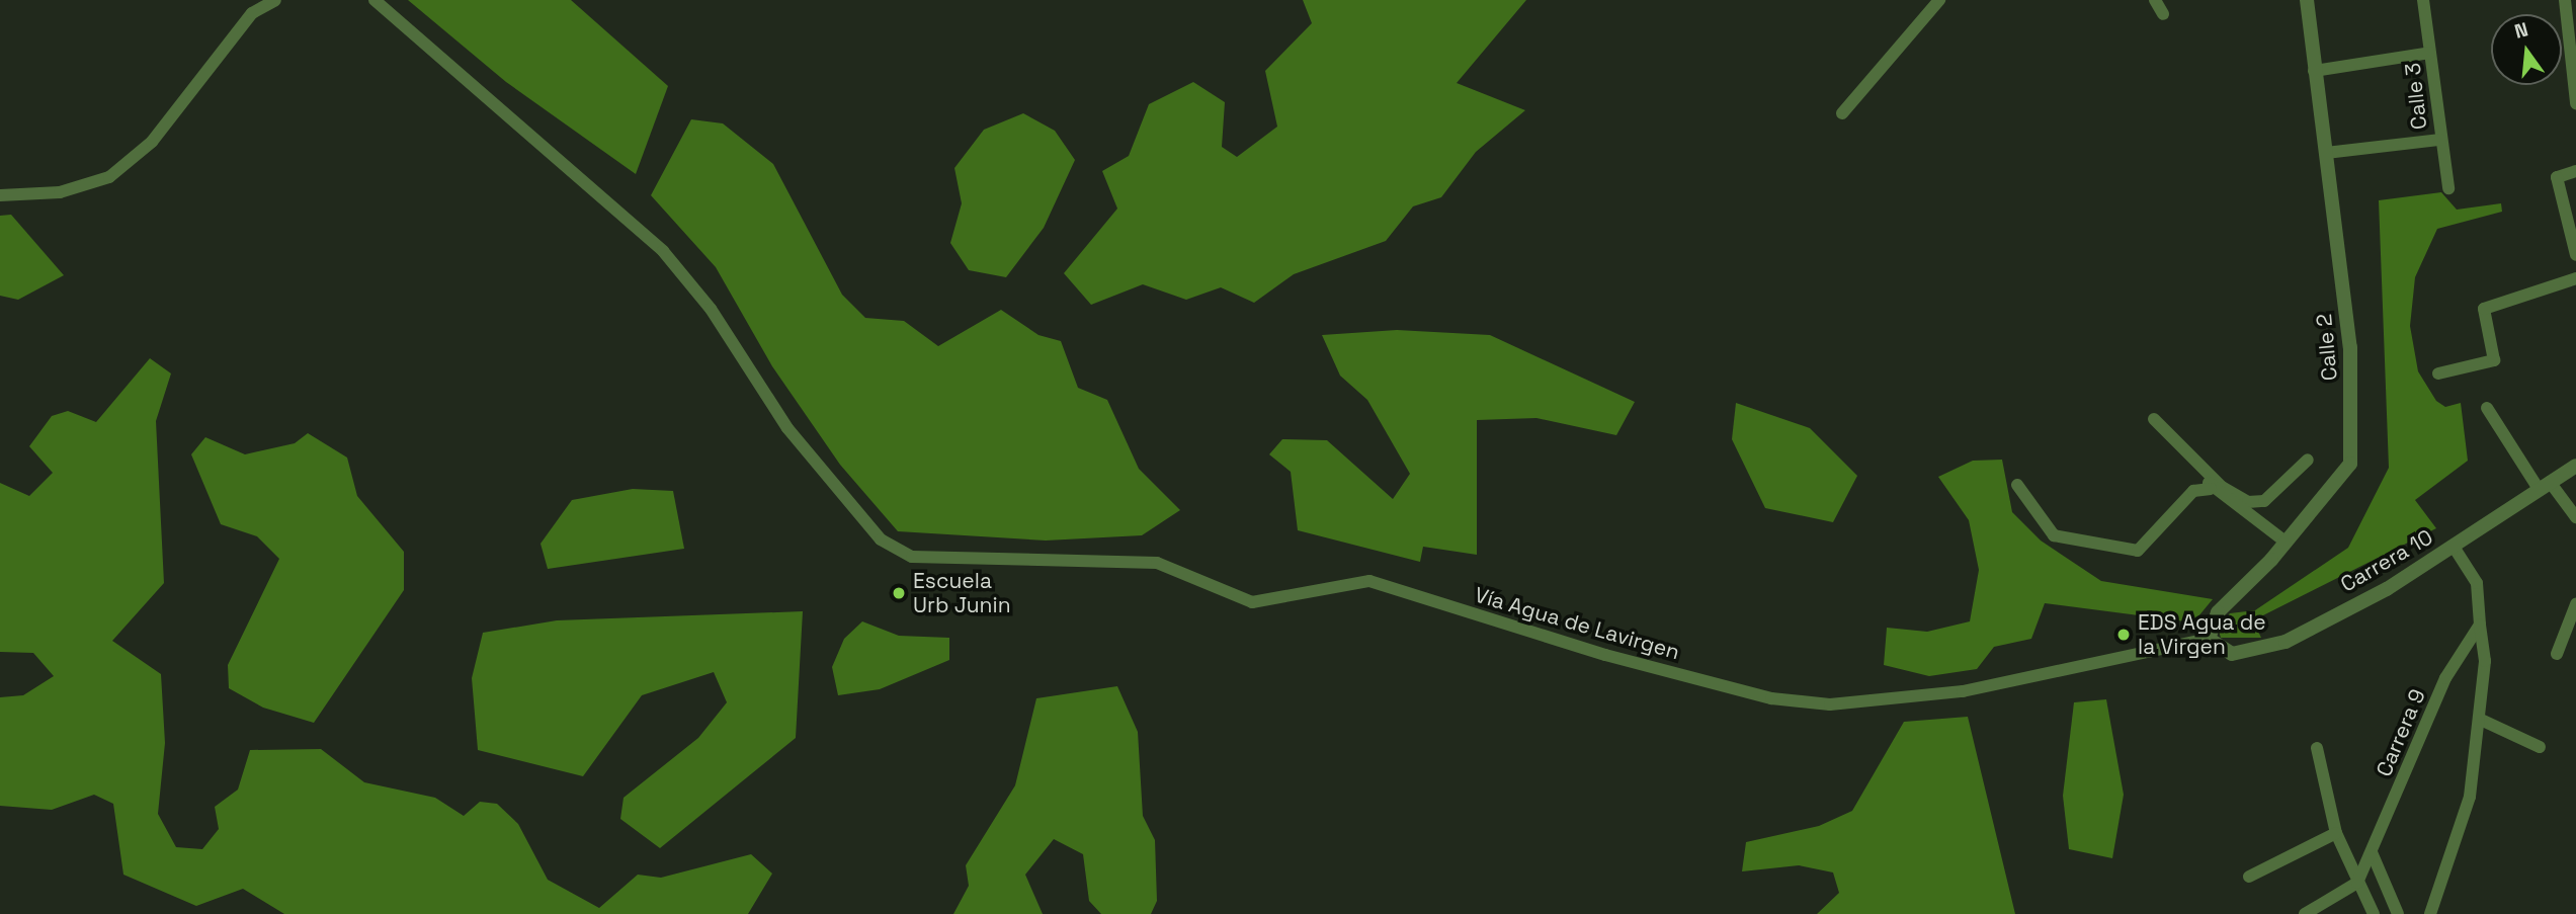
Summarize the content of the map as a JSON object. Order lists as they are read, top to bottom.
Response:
{
  "streets": {
    "street": [
      "Calle 3",
      "Calle 2",
      "Carrera 10",
      "Vía Agua de Lavirgen",
      "Carrera 9"
    ]
  },
  "crossings": [
    ["Calle 2", "Carrera 10"],
    ["Calle 2", "Vía Agua de Lavirgen"],
    ["Carrera 10", "Vía Agua de Lavirgen"]
  ],
  "places": ["Escuela Urb Junin", "EDS Agua de la Virgen"],
  "north": "top"
}
